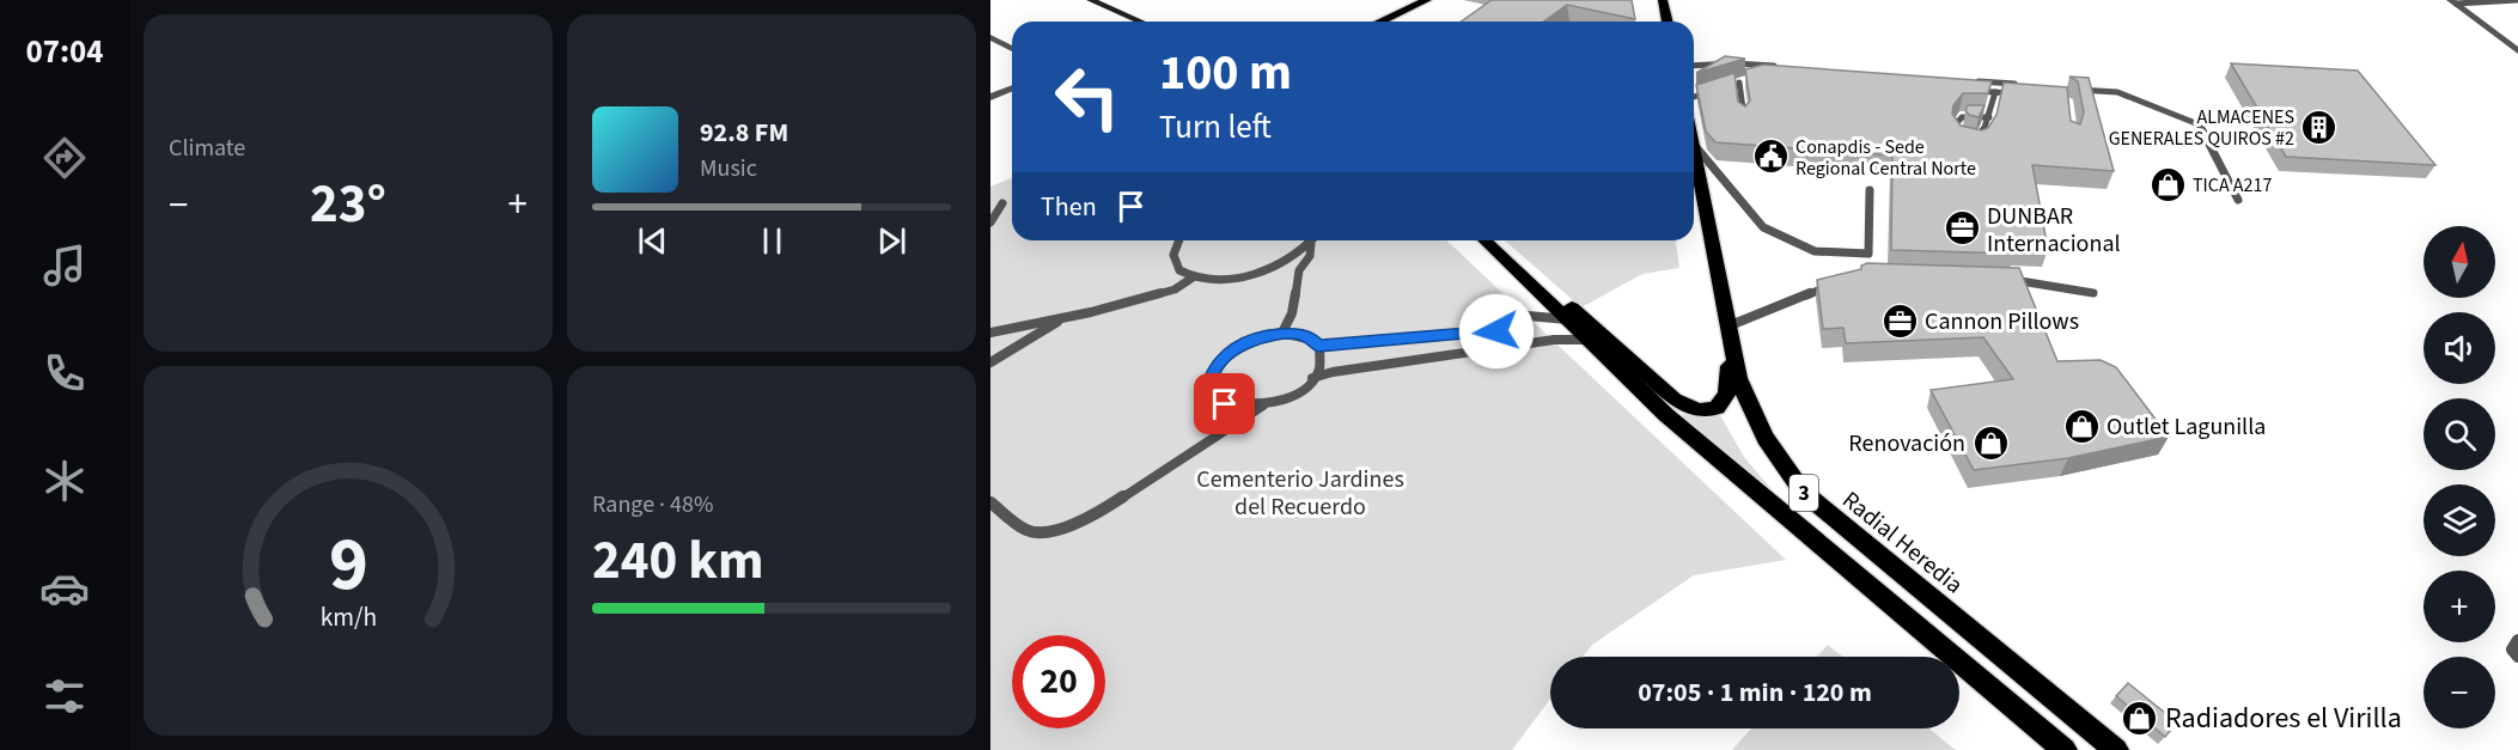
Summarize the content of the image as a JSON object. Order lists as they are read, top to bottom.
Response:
{
  "streets": {
    "main road": ["3", "Radial Heredia"]
  },
  "parks": ["Cementerio Jardines del Recuerdo"],
  "places": {
    "building": ["ALMACENES GENERALES QUIROS #2"],
    "public building": ["Conapdis - Sede Regional Central Norte"],
    "shop": [
      "TICA A217",
      "Outlet Lagunilla",
      "Renovación",
      "Radiadores el Virilla"
    ],
    "office": ["DUNBAR Internacional", "Cannon Pillows"]
  },
  "north": "top",
  "page": {
    "tabs": "07:04",
    "tile": [
      "Climate",
      ["Range · 48%", "240 km"]
    ],
    "turn": ["100 m", "Turn left"],
    "song": ["92.8 FM", "Music"],
    "then": "Then",
    "heat": ["−", "23°", "+"],
    "map_buttons": ["+", "−"],
    "limit": "20",
    "trip": "07:05 · 1 min · 120 m",
    "gauge": ["9", "km/h"]
  }
}
